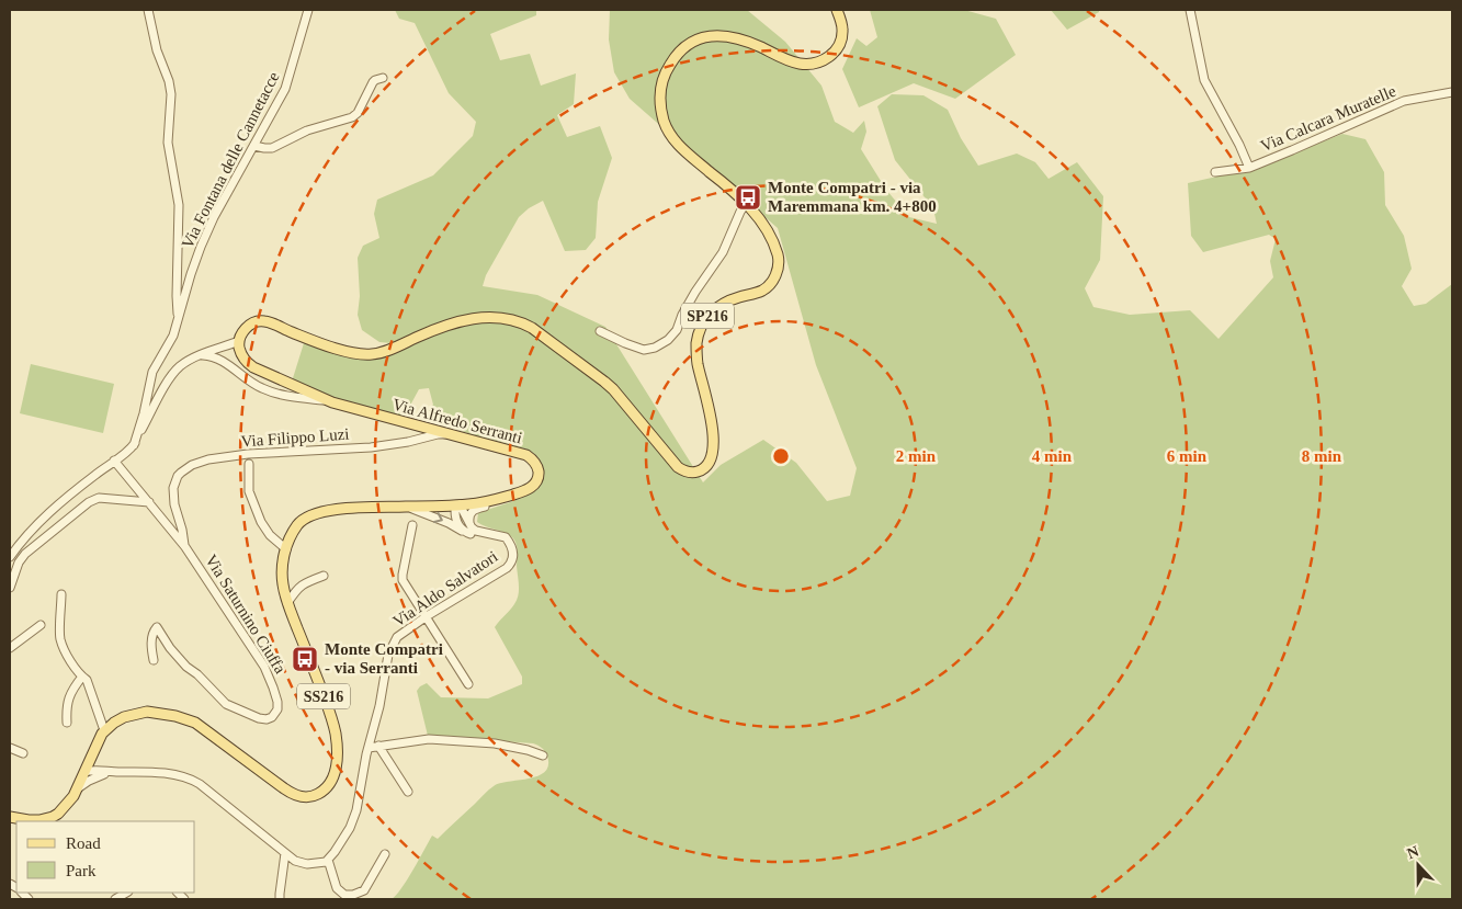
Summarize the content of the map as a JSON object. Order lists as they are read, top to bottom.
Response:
{
  "streets": {
    "main road": ["SP216", "Via Alfredo Serranti", "SS216"],
    "street": [
      "Via Calcara Muratelle",
      "Via Fontana delle Cannetacce",
      "Via Filippo Luzi",
      "Via Aldo Salvatori",
      "Via Saturnino Ciuffa"
    ]
  },
  "crossings": [
    ["SP216", "Via Alfredo Serranti"],
    ["Via Alfredo Serranti", "Via Filippo Luzi"],
    ["Via Filippo Luzi", "Via Saturnino Ciuffa"]
  ],
  "places": {
    "bus stop": ["Monte Compatri - via Maremmana km. 4+800", "Monte Compatri - via Serranti"]
  },
  "legend": ["Road", "Park"],
  "north": "top",
  "rings": [
    "2 min",
    "4 min",
    "6 min",
    "8 min"
  ]
}
